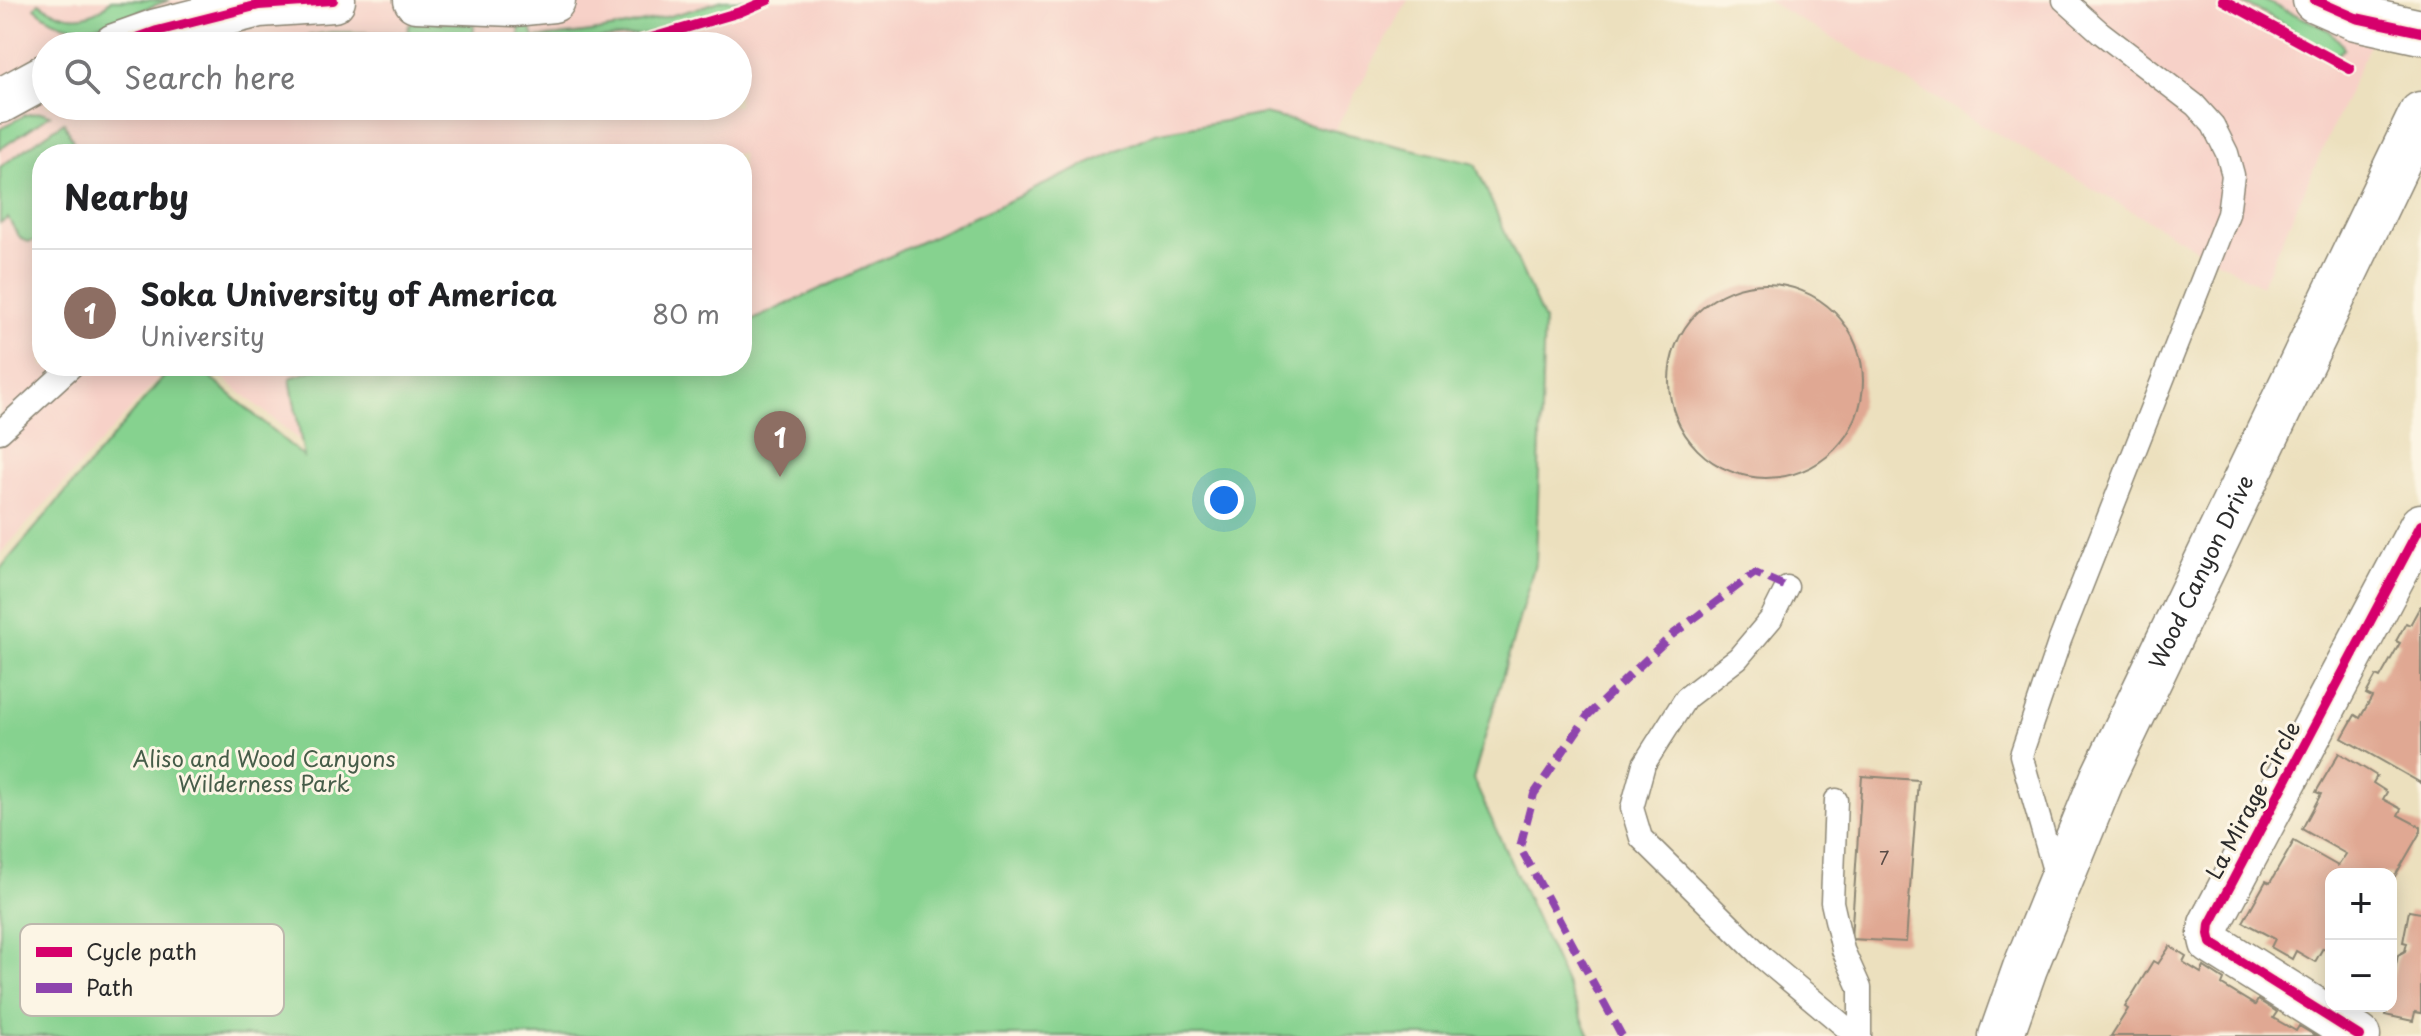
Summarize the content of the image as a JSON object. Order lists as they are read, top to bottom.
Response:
{
  "streets": {
    "main road": ["Wood Canyon Drive"],
    "street": ["La Mirage Circle"]
  },
  "parks": ["Aliso and Wood Canyons Wilderness Park"],
  "house_numbers": ["7"],
  "legend": ["Cycle path", "Path"],
  "page": {
    "search": "Search here",
    "heading": "Nearby",
    "list": [
      {
        "mark": "1",
        "name": "Soka University of America",
        "note": "University",
        "value": "80 m"
      }
    ],
    "pins": "1",
    "map_buttons": ["+", "−"]
  }
}
